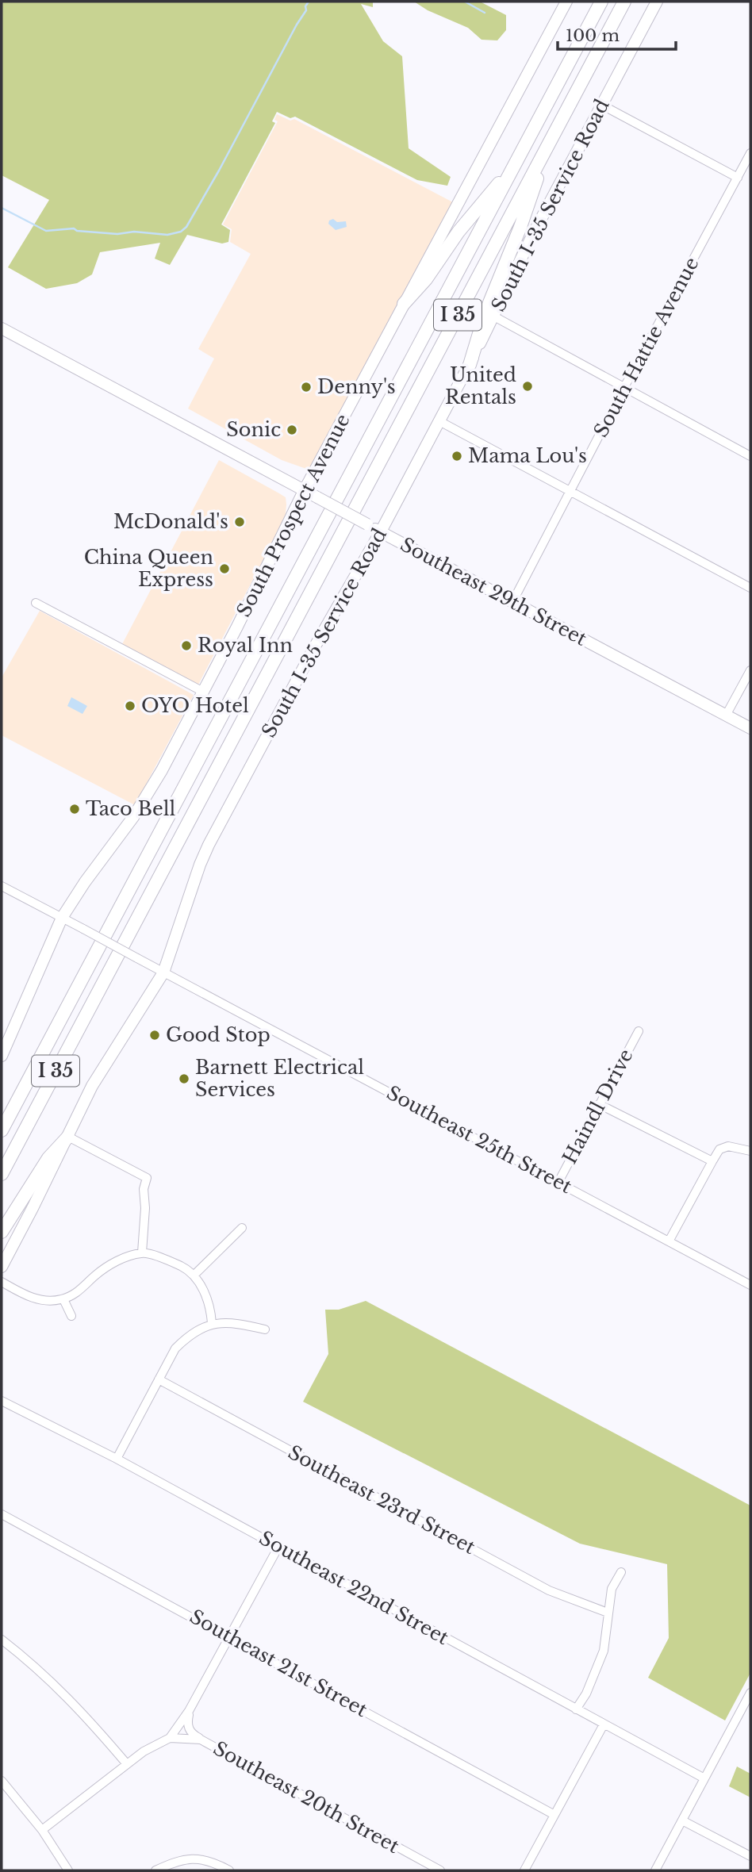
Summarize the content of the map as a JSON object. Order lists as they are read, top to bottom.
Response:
{
  "streets": {
    "highway": ["I 35"],
    "main road": ["South I-35 Service Road", "South Prospect Avenue", "Southeast 29th Street"],
    "street": [
      "South Hattie Avenue",
      "Haindl Drive",
      "Southeast 25th Street",
      "Southeast 23rd Street",
      "Southeast 22nd Street",
      "Southeast 21st Street",
      "Southeast 20th Street"
    ]
  },
  "crossings": [
    ["South I-35 Service Road", "Southeast 29th Street"],
    ["South I-35 Service Road", "Southeast 25th Street"],
    ["South Hattie Avenue", "Southeast 29th Street"],
    ["South Prospect Avenue", "Southeast 29th Street"],
    ["South Prospect Avenue", "Southeast 25th Street"],
    ["Haindl Drive", "Southeast 25th Street"]
  ],
  "places": [
    "United Rentals",
    "Denny's",
    "Sonic",
    "Mama Lou's",
    "McDonald's",
    "China Queen Express",
    "Royal Inn",
    "OYO Hotel",
    "Taco Bell",
    "Good Stop",
    "Barnett Electrical Services"
  ],
  "scale_bar": "100 m"
}
